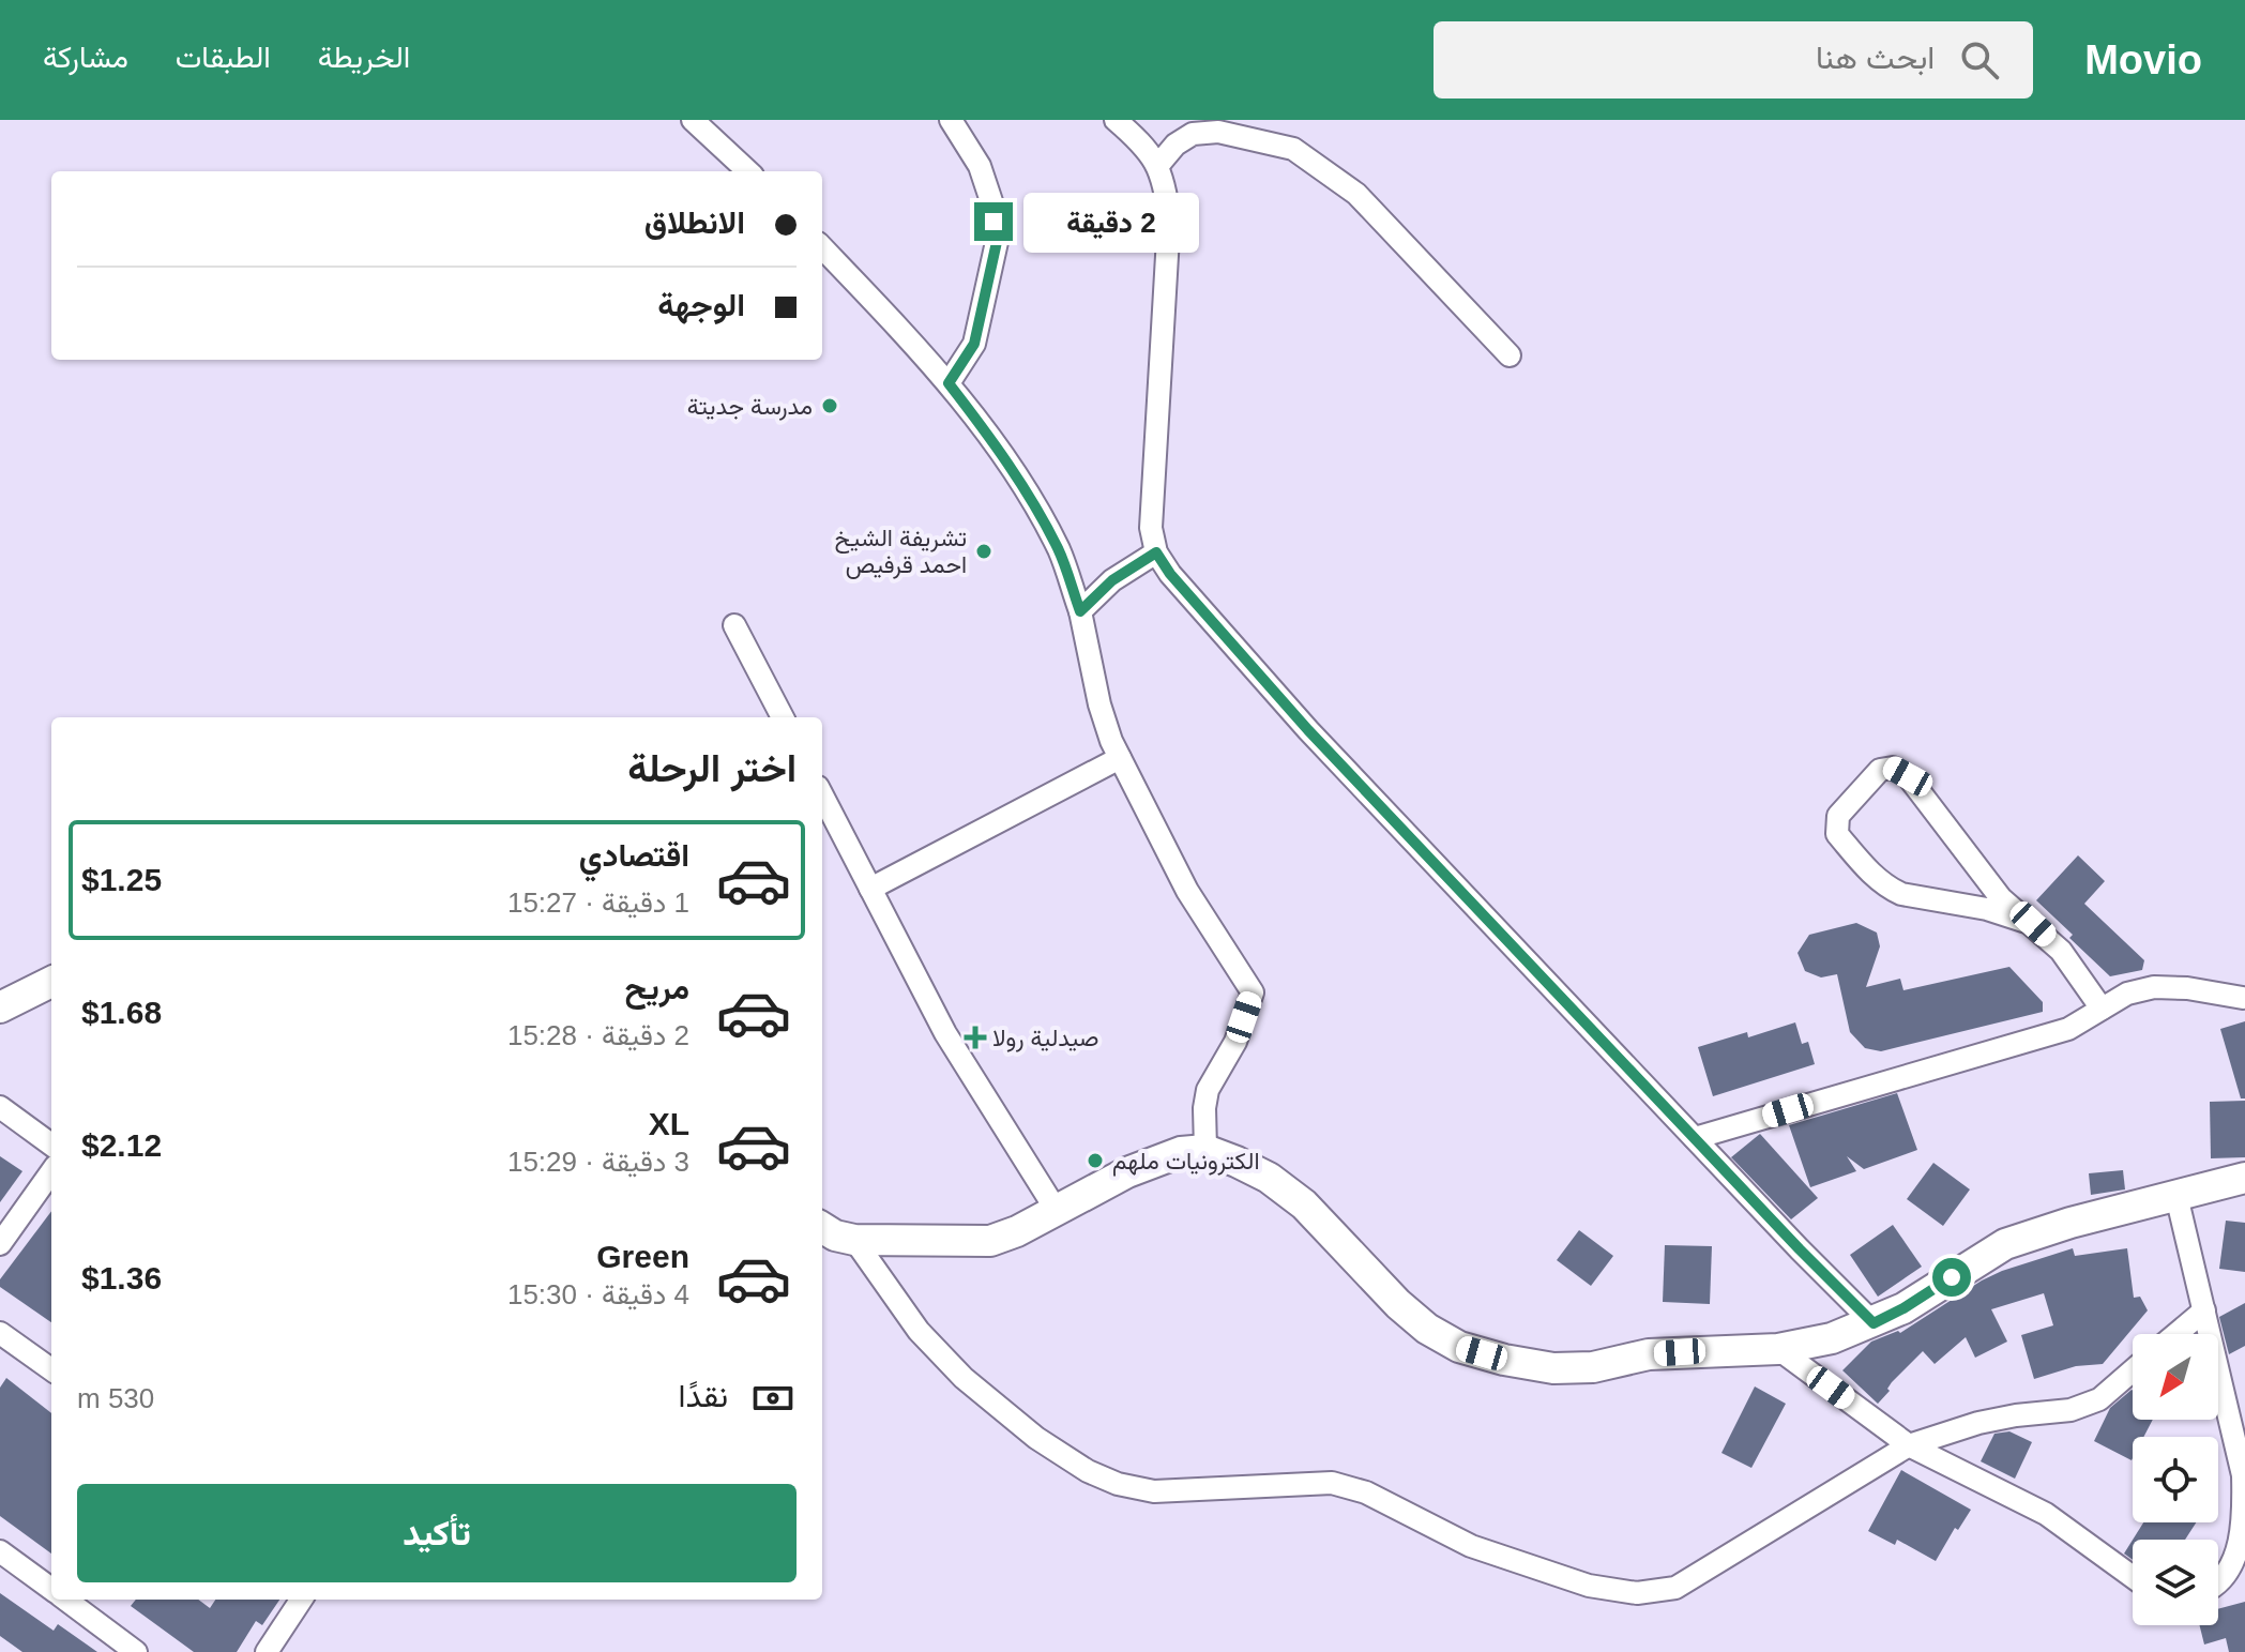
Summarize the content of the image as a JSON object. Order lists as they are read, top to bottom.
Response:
{
  "places": {
    "other": ["مدرسة جديتة", "تشريفة الشيخ احمد قرفيص", "الكترونيات ملهم"],
    "health": ["صيدلية رولا"]
  },
  "north": "bottom left",
  "page": {
    "header": "Movio",
    "search": "ابحث هنا",
    "nav": ["الخريطة", "الطبقات", "مشاركة"],
    "banner": ["الانطلاق", "الوجهة"],
    "bubble": "2 دقيقة",
    "heading": "اختر الرحلة",
    "list": [
      {
        "name": "اقتصادي",
        "note": "1 دقيقة · 15:27",
        "value": "$1.25"
      },
      {
        "name": "مريح",
        "note": "2 دقيقة · 15:28",
        "value": "$1.68"
      },
      {
        "name": "XL",
        "note": "3 دقيقة · 15:29",
        "value": "$2.12"
      },
      {
        "name": "Green",
        "note": "4 دقيقة · 15:30",
        "value": "$1.36"
      }
    ],
    "pay": ["نقدًا", "530 m"],
    "buttons": "تأكيد"
  }
}
